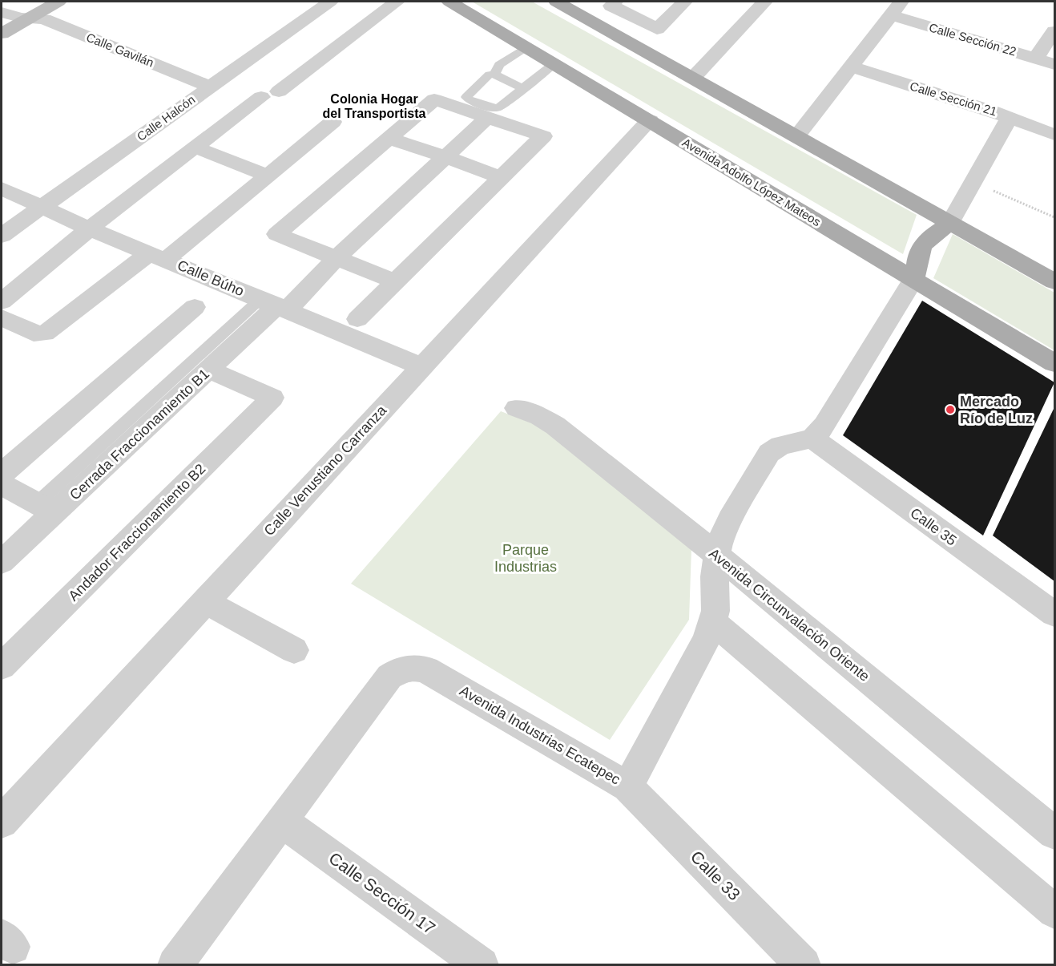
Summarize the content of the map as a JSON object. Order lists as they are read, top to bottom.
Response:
{
  "streets": {
    "main road": ["Avenida Adolfo López Mateos"],
    "street": [
      "Calle Sección 22",
      "Calle Gavilán",
      "Calle Sección 21",
      "Calle Halcón",
      "Calle Búho",
      "Cerrada Fraccionamiento B1",
      "Calle Venustiano Carranza",
      "Calle 35",
      "Andador Fraccionamiento B2",
      "Avenida Circunvalación Oriente",
      "Avenida Industrias Ecatepec",
      "Calle 33",
      "Calle Sección 17"
    ]
  },
  "crossings": [
    ["Calle Gavilán", "Calle Halcón"],
    ["Calle Halcón", "Calle Búho"],
    ["Avenida Adolfo López Mateos", "Calle Venustiano Carranza"],
    ["Calle Búho", "Cerrada Fraccionamiento B1"],
    ["Calle Búho", "Calle Venustiano Carranza"],
    ["Cerrada Fraccionamiento B1", "Andador Fraccionamiento B2"],
    ["Calle 35", "Avenida Industrias Ecatepec"],
    ["Avenida Circunvalación Oriente", "Avenida Industrias Ecatepec"],
    ["Avenida Industrias Ecatepec", "Calle 33"],
    ["Avenida Industrias Ecatepec", "Calle Sección 17"]
  ],
  "districts": ["Colonia Hogar del Transportista"],
  "parks": ["Parque Industrias"],
  "places": ["Mercado Río de Luz"]
}
